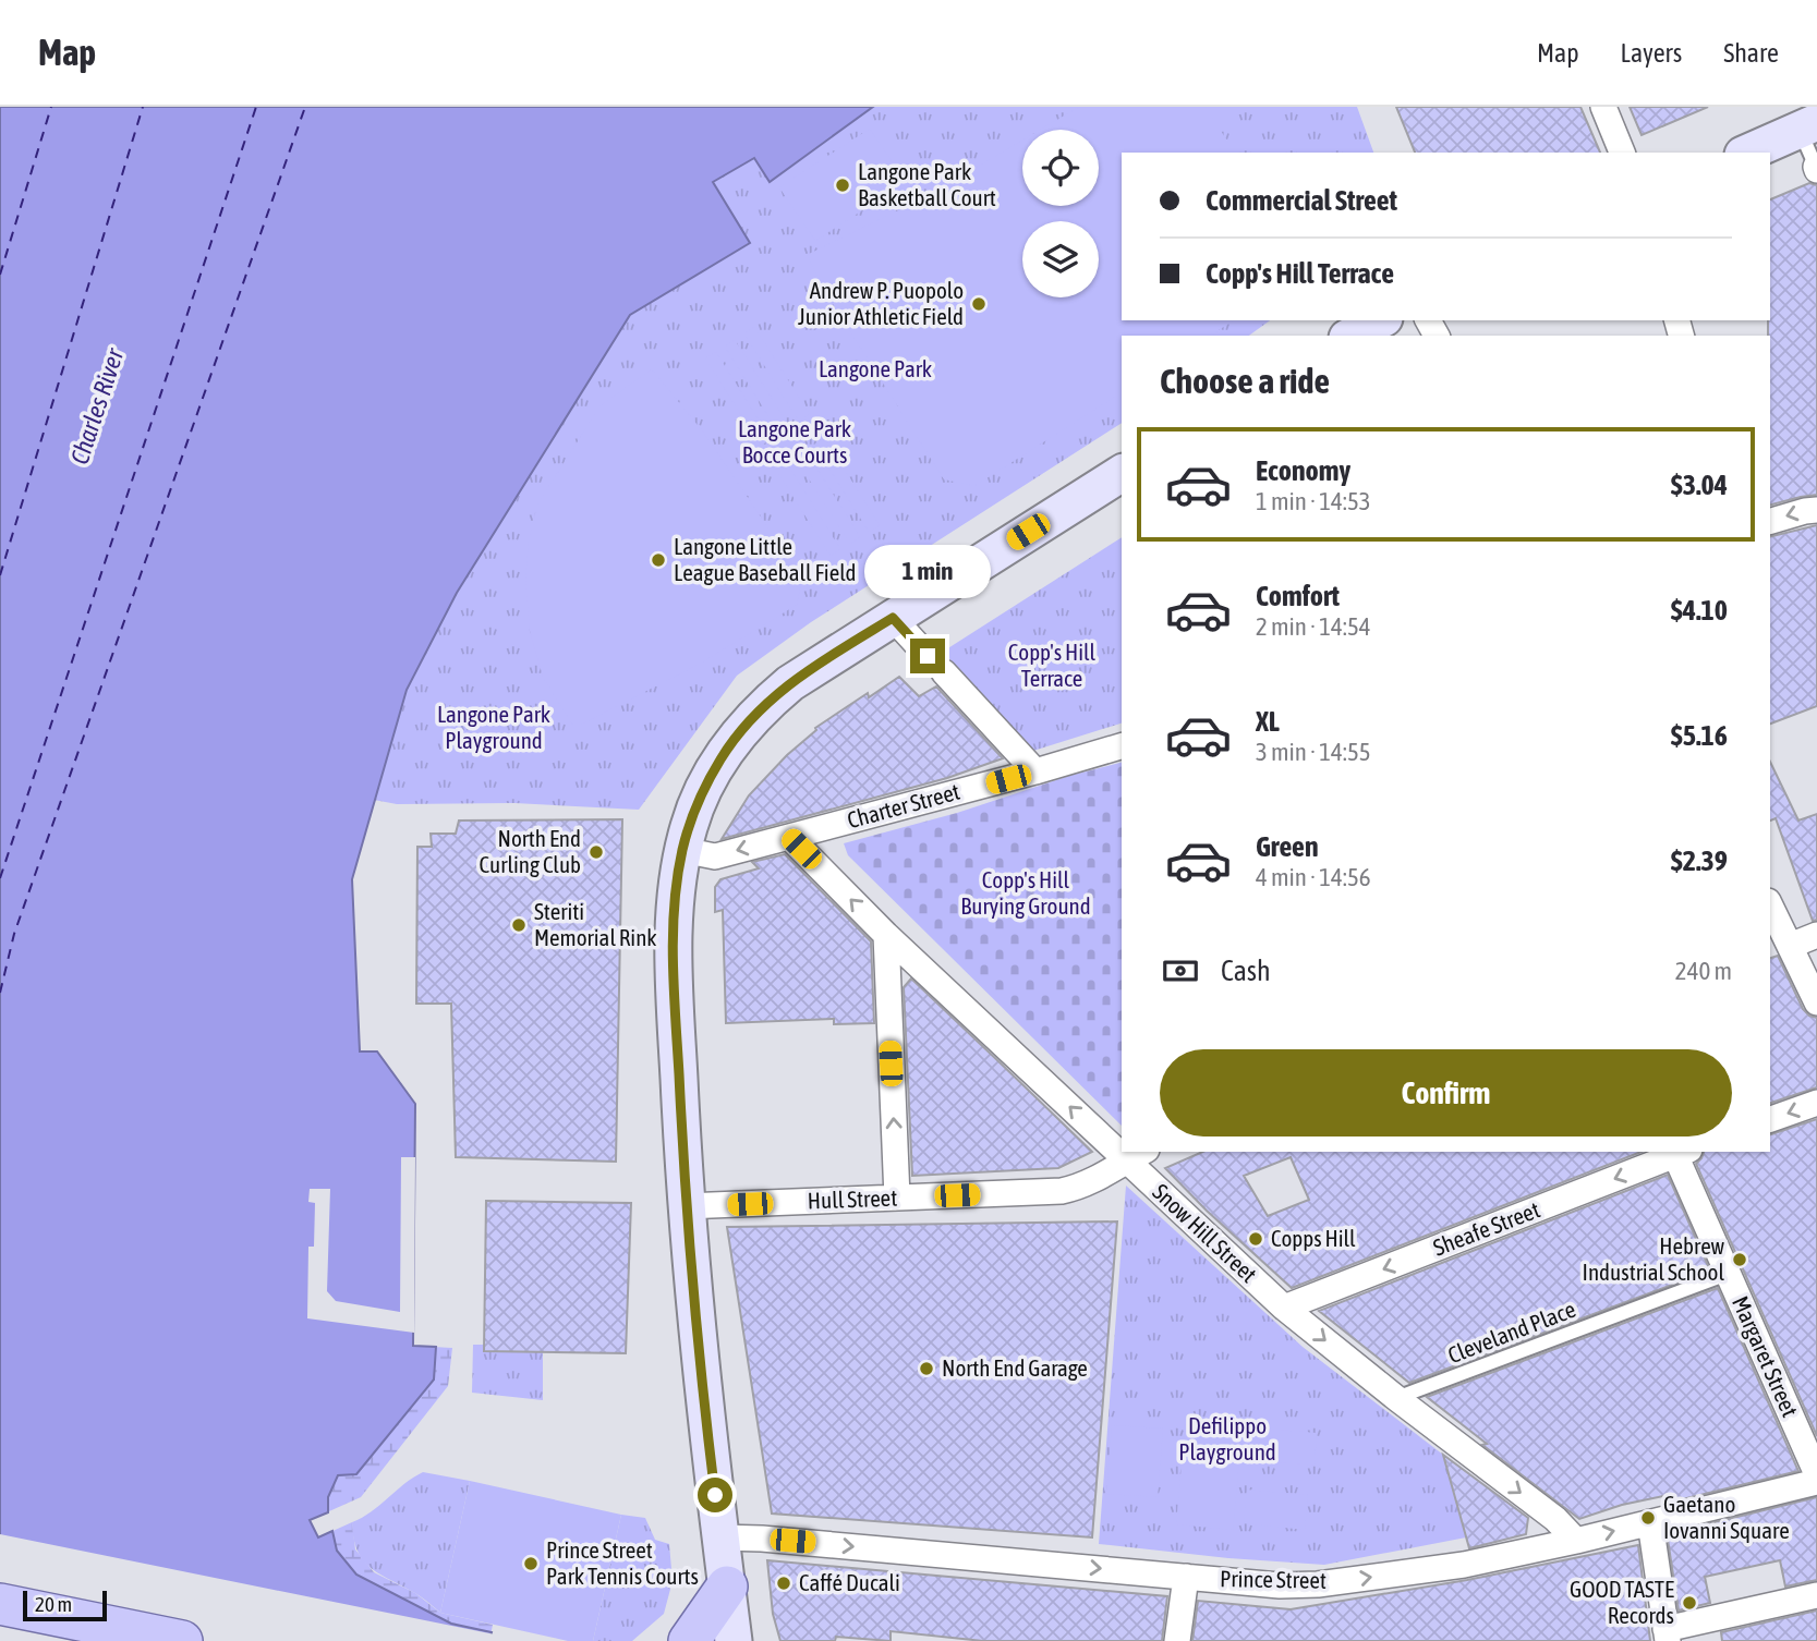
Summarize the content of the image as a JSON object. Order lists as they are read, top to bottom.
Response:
{
  "streets": {
    "street": [
      "Charter Street",
      "Hull Street",
      "Sheafe Street",
      "Snow Hill Street",
      "Margaret Street",
      "Prince Street"
    ],
    "lane": ["Cleveland Place"]
  },
  "crossings": [
    ["Charter Street", "Snow Hill Street"],
    ["Hull Street", "Snow Hill Street"],
    ["Sheafe Street", "Snow Hill Street"],
    ["Sheafe Street", "Margaret Street"],
    ["Snow Hill Street", "Cleveland Place"],
    ["Snow Hill Street", "Prince Street"],
    ["Cleveland Place", "Margaret Street"]
  ],
  "one_way": ["Sheafe Street", "Prince Street"],
  "water": ["Charles River"],
  "parks": [
    "Langone Park",
    "Langone Park Bocce Courts",
    "Copp's Hill Terrace",
    "Langone Park Playground",
    "Copp's Hill Burying Ground",
    "Defilippo Playground"
  ],
  "places": [
    "Langone Park Basketball Court",
    "Andrew P. Puopolo Junior Athletic Field",
    "Langone Little League Baseball Field",
    "North End Curling Club",
    "Steriti Memorial Rink",
    "Copps Hill",
    "Hebrew Industrial School",
    "North End Garage",
    "Gaetano Iovanni Square",
    "Prince Street Park Tennis Courts",
    "Caffé Ducali",
    "GOOD TASTE Records"
  ],
  "scale_bar": "20 m",
  "page": {
    "header": "Map",
    "nav": ["Map", "Layers", "Share"],
    "banner": ["Commercial Street", "Copp's Hill Terrace"],
    "heading": "Choose a ride",
    "list": [
      {
        "name": "Economy",
        "note": "1 min · 14:53",
        "value": "$3.04"
      },
      {
        "name": "Comfort",
        "note": "2 min · 14:54",
        "value": "$4.10"
      },
      {
        "name": "XL",
        "note": "3 min · 14:55",
        "value": "$5.16"
      },
      {
        "name": "Green",
        "note": "4 min · 14:56",
        "value": "$2.39"
      }
    ],
    "bubble": "1 min",
    "pay": ["Cash", "240 m"],
    "buttons": "Confirm",
    "scale": "20 m"
  }
}
